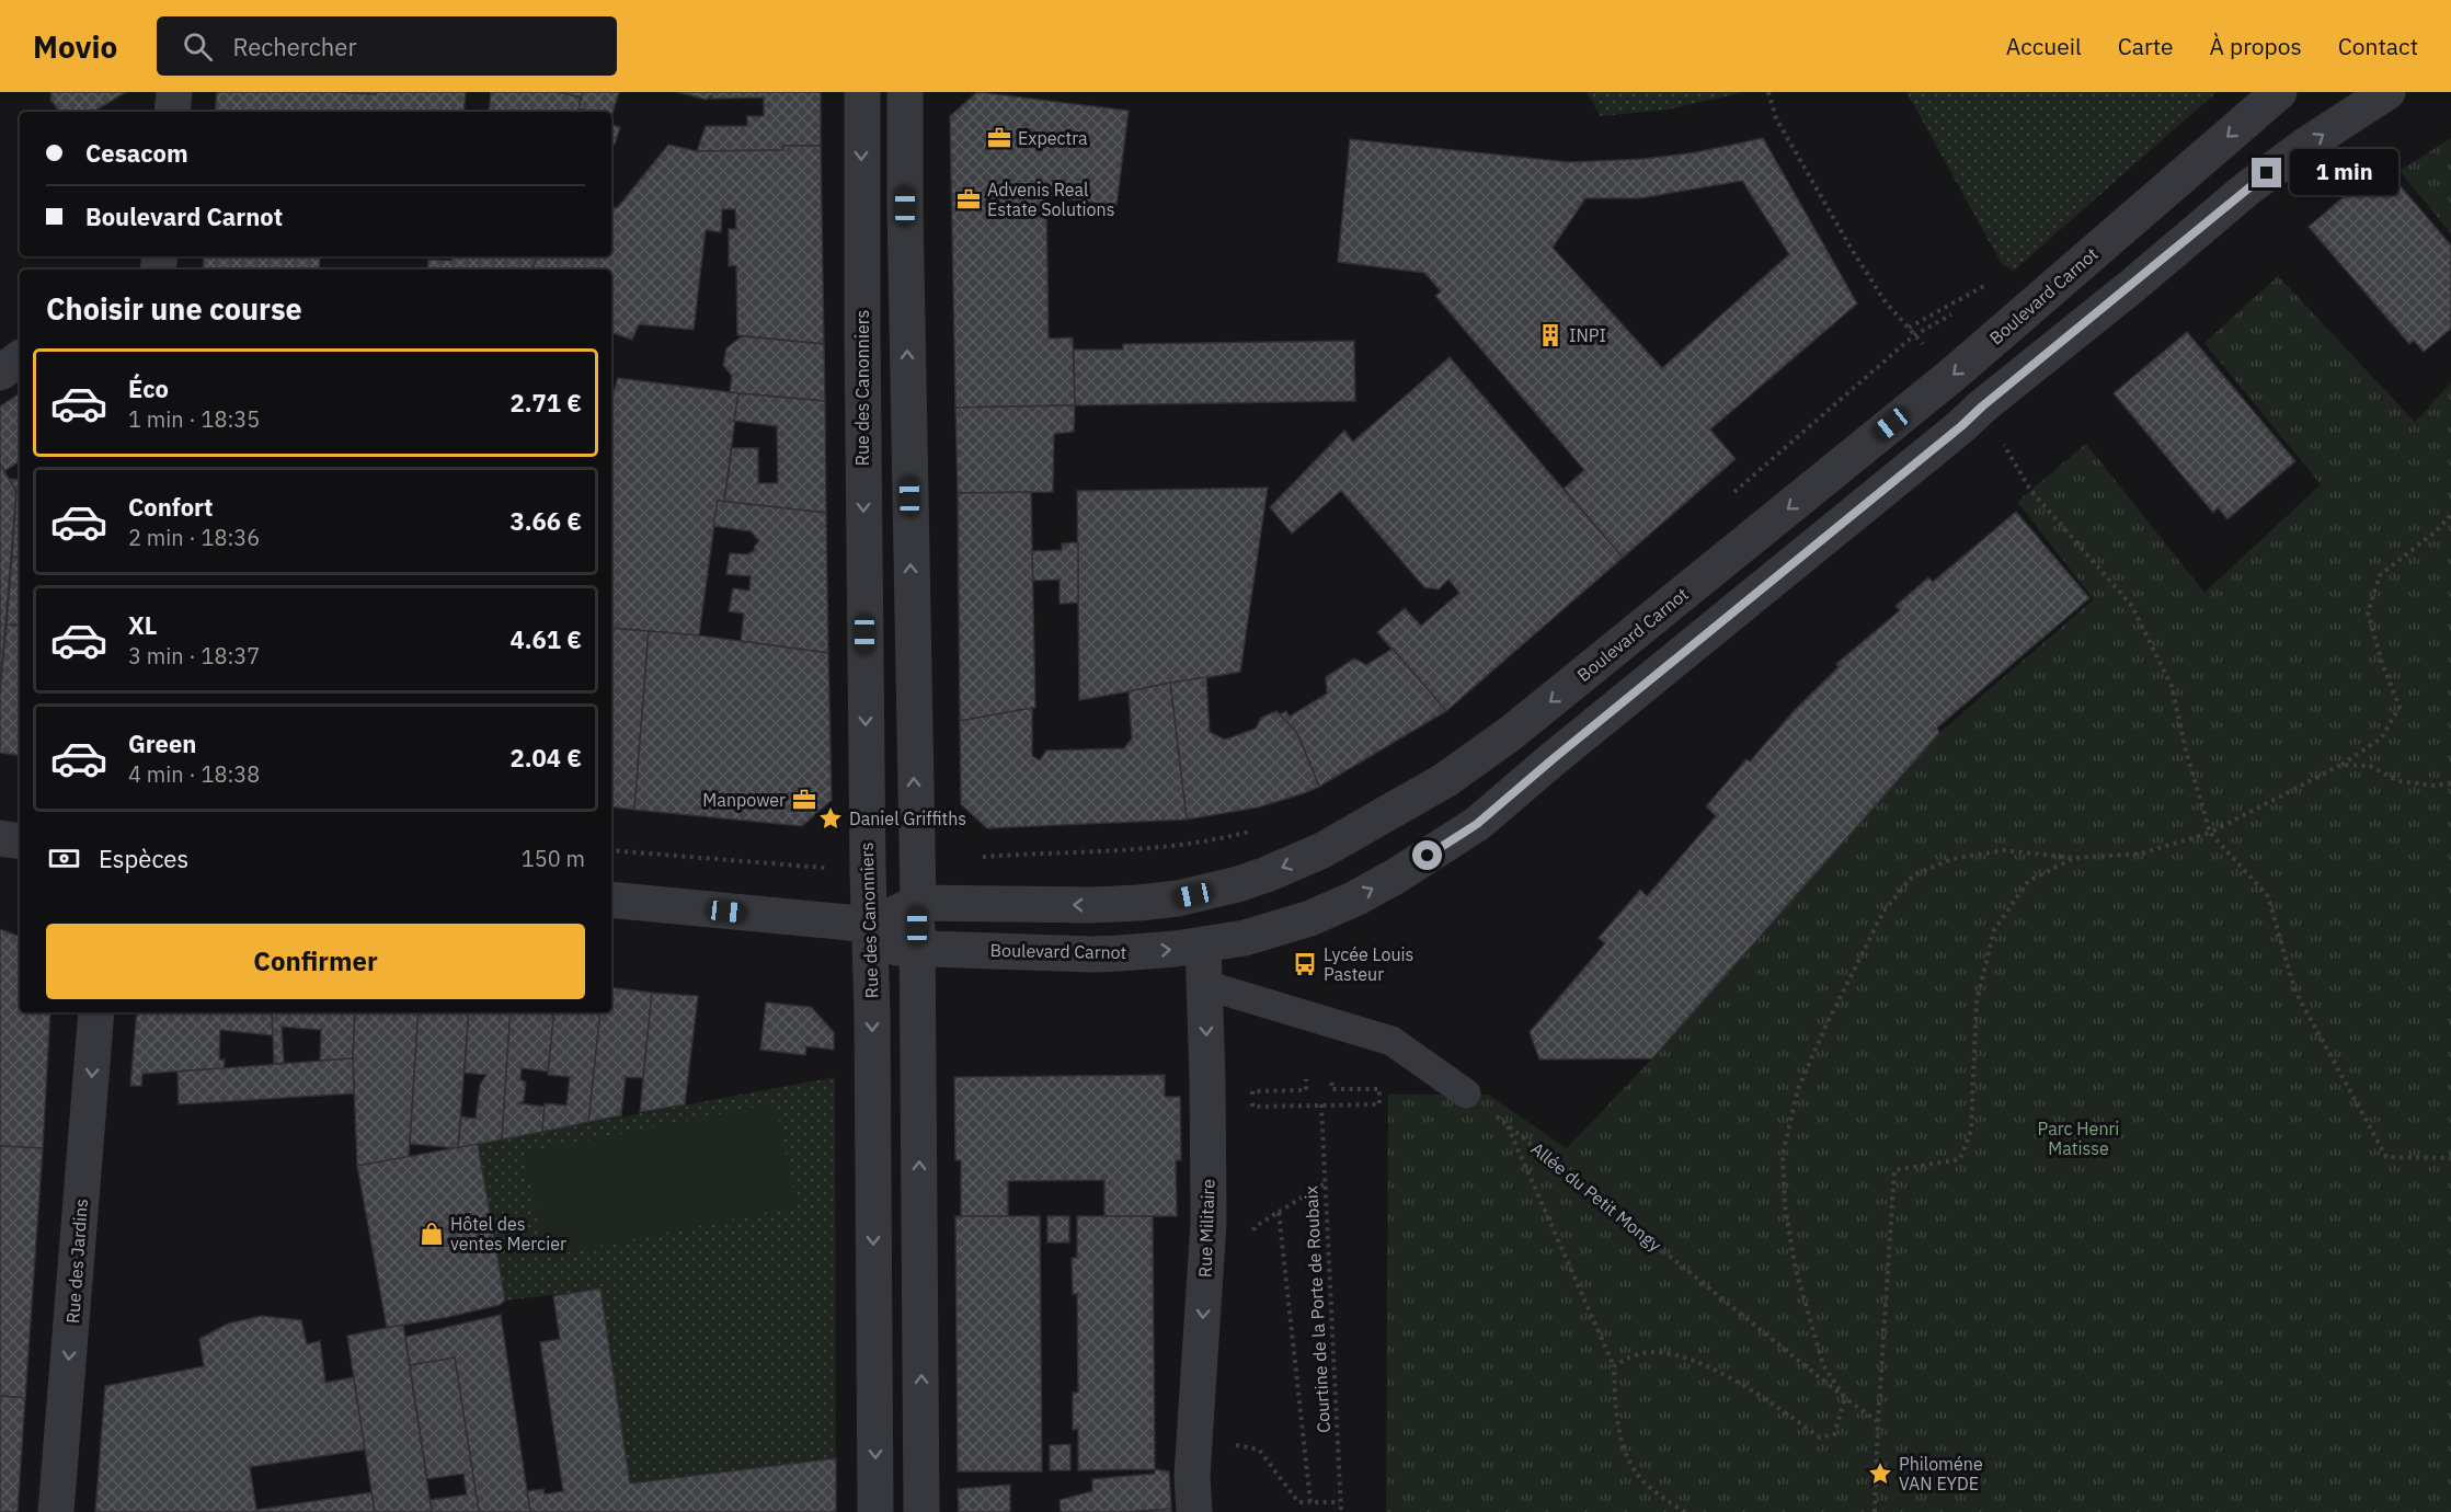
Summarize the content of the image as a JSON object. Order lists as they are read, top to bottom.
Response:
{
  "streets": {
    "street": [
      "Boulevard Carnot",
      "Rue des Canonniers",
      "Rue Militaire",
      "Rue des Jardins"
    ],
    "path": ["Allée du Petit Mongy", "Courtine de la Porte de Roubaix"]
  },
  "crossings": [
    ["Boulevard Carnot", "Rue des Canonniers"],
    ["Boulevard Carnot", "Rue Militaire"]
  ],
  "one_way": ["Rue des Jardins"],
  "parks": ["Parc Henri Matisse"],
  "places": {
    "office": ["Expectra", "Advenis Real Estate Solutions", "Manpower"],
    "building": ["INPI"],
    "place": ["Daniel Griffiths", "Philoméne VAN EYDE"],
    "bus stop": ["Lycée Louis Pasteur"],
    "shop": ["Hôtel des ventes Mercier"]
  },
  "page": {
    "header": "Movio",
    "search": "Rechercher",
    "nav": [
      "Accueil",
      "Carte",
      "À propos",
      "Contact"
    ],
    "banner": ["Cesacom", "Boulevard Carnot"],
    "bubble": "1 min",
    "heading": "Choisir une course",
    "list": [
      {
        "name": "Éco",
        "note": "1 min · 18:35",
        "value": "2.71 €"
      },
      {
        "name": "Confort",
        "note": "2 min · 18:36",
        "value": "3.66 €"
      },
      {
        "name": "XL",
        "note": "3 min · 18:37",
        "value": "4.61 €"
      },
      {
        "name": "Green",
        "note": "4 min · 18:38",
        "value": "2.04 €"
      }
    ],
    "pay": ["Espèces", "150 m"],
    "buttons": "Confirmer"
  }
}
